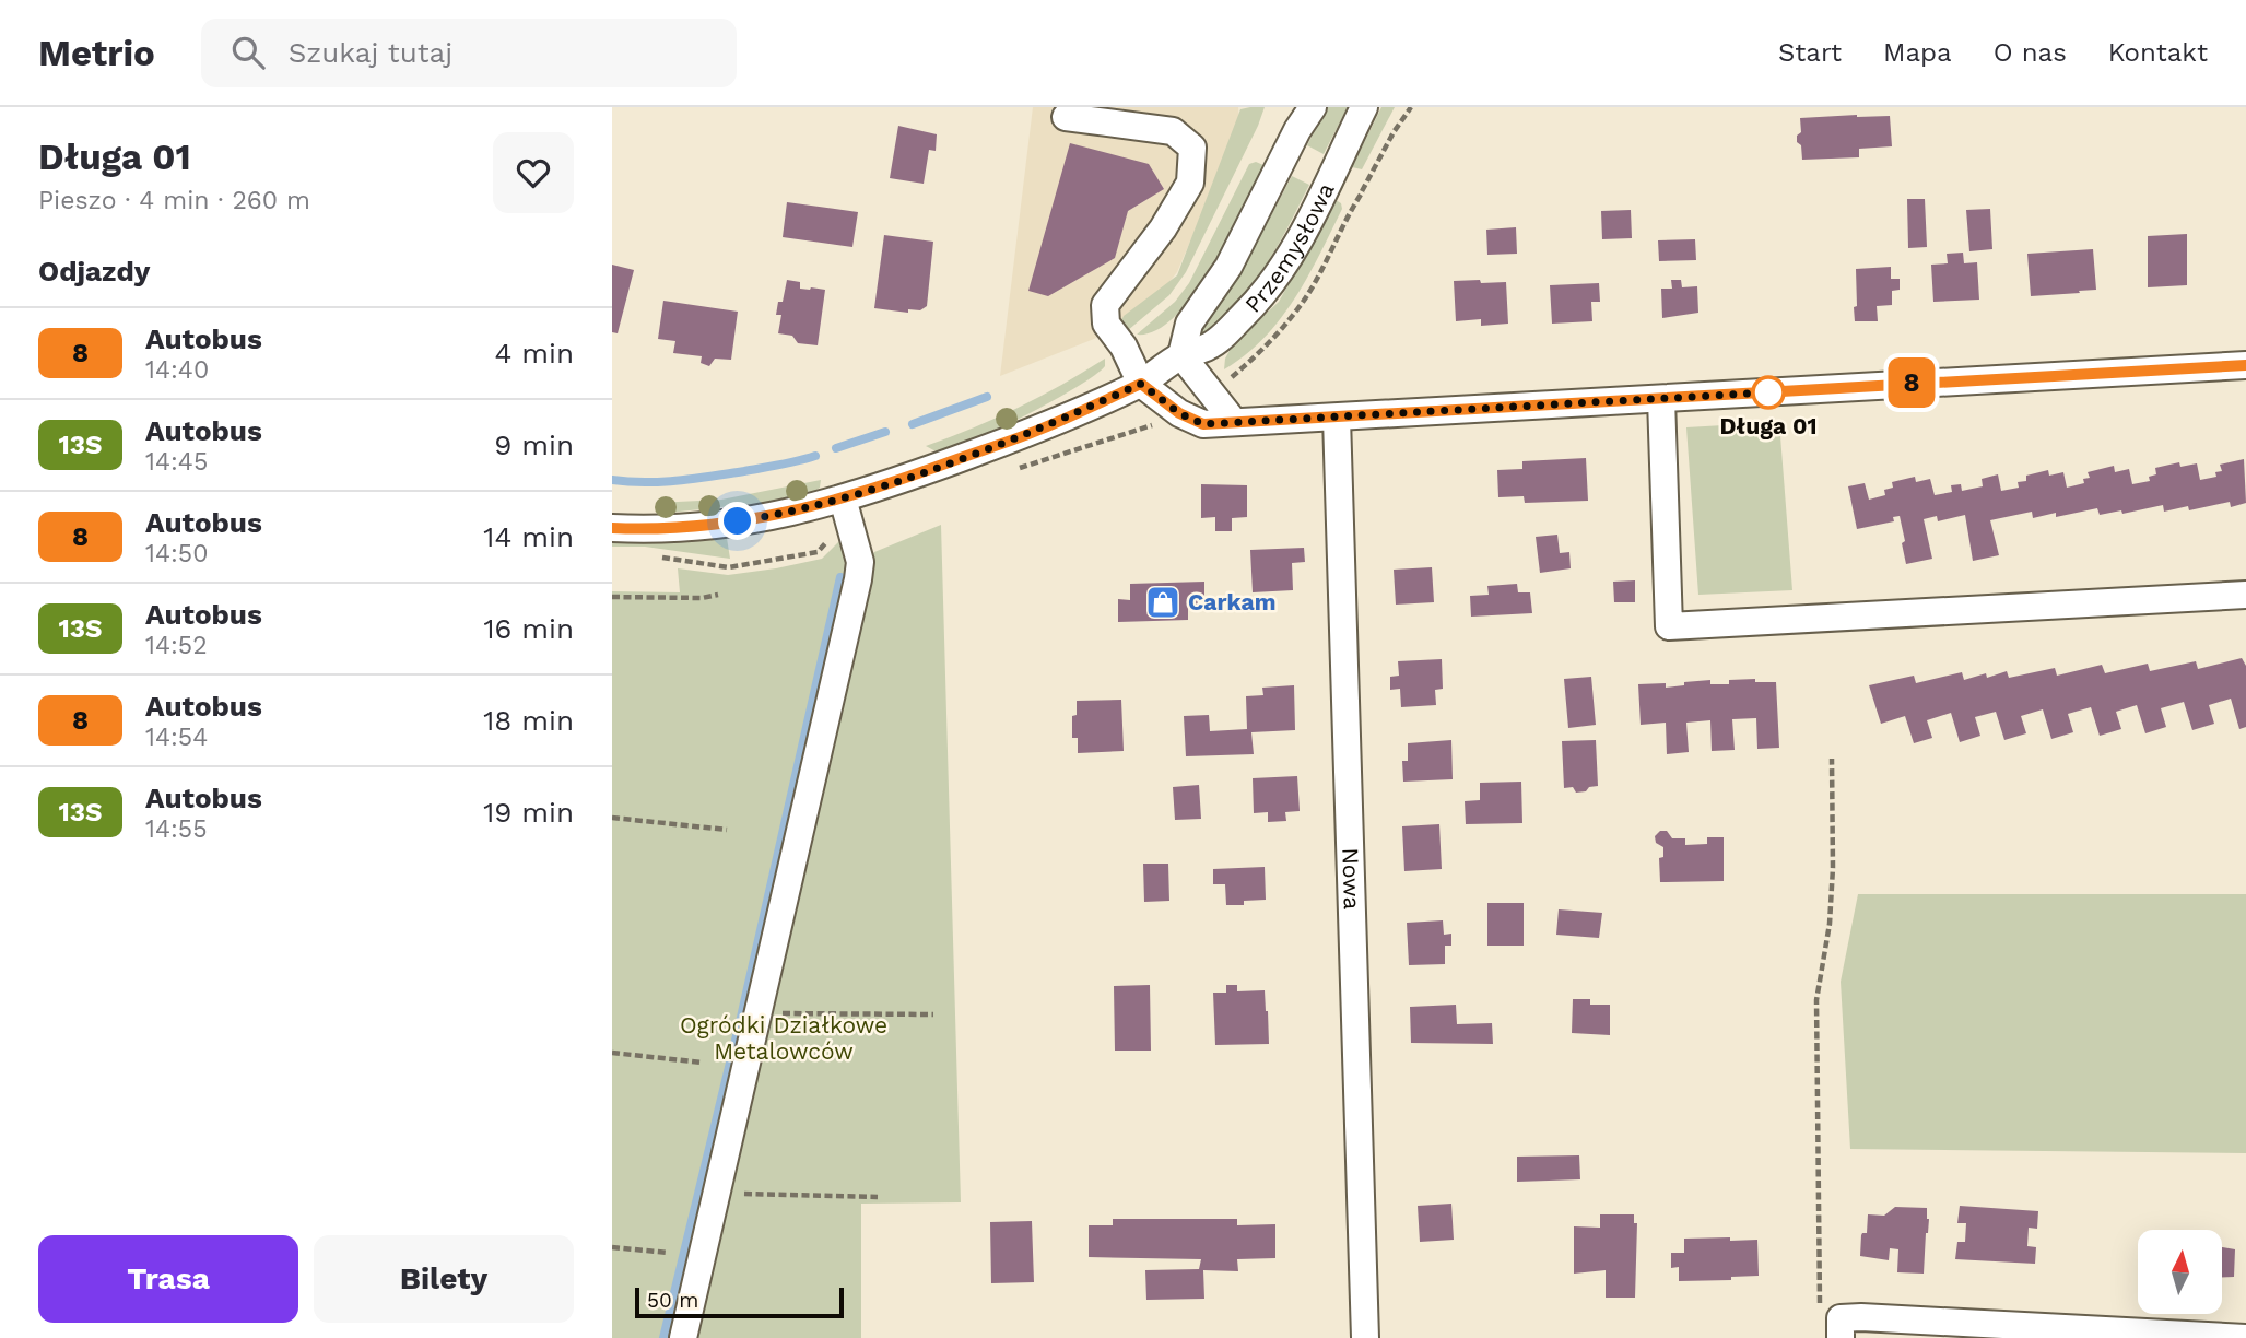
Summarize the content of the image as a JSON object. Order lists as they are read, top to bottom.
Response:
{
  "streets": {
    "street": ["Przemysłowa", "Nowa"]
  },
  "parks": ["Ogródki Działkowe Metalowców"],
  "places": {
    "other": ["Długa 01"],
    "shop": ["Carkam"]
  },
  "lines": ["bus line 8"],
  "scale_bar": "50 m",
  "north": "top",
  "page": {
    "header": "Metrio",
    "search": "Szukaj tutaj",
    "nav": [
      "Start",
      "Mapa",
      "O nas",
      "Kontakt"
    ],
    "heading": [
      ["Długa 01", "Pieszo · 4 min · 260 m"],
      "Odjazdy"
    ],
    "on_map": "8",
    "list": [
      {
        "mark": "8",
        "name": "Autobus",
        "note": "14:40",
        "value": "4 min"
      },
      {
        "mark": "13S",
        "name": "Autobus",
        "note": "14:45",
        "value": "9 min"
      },
      {
        "mark": "8",
        "name": "Autobus",
        "note": "14:50",
        "value": "14 min"
      },
      {
        "mark": "13S",
        "name": "Autobus",
        "note": "14:52",
        "value": "16 min"
      },
      {
        "mark": "8",
        "name": "Autobus",
        "note": "14:54",
        "value": "18 min"
      },
      {
        "mark": "13S",
        "name": "Autobus",
        "note": "14:55",
        "value": "19 min"
      }
    ],
    "buttons": ["Trasa", "Bilety"],
    "scale": "50 m"
  }
}
